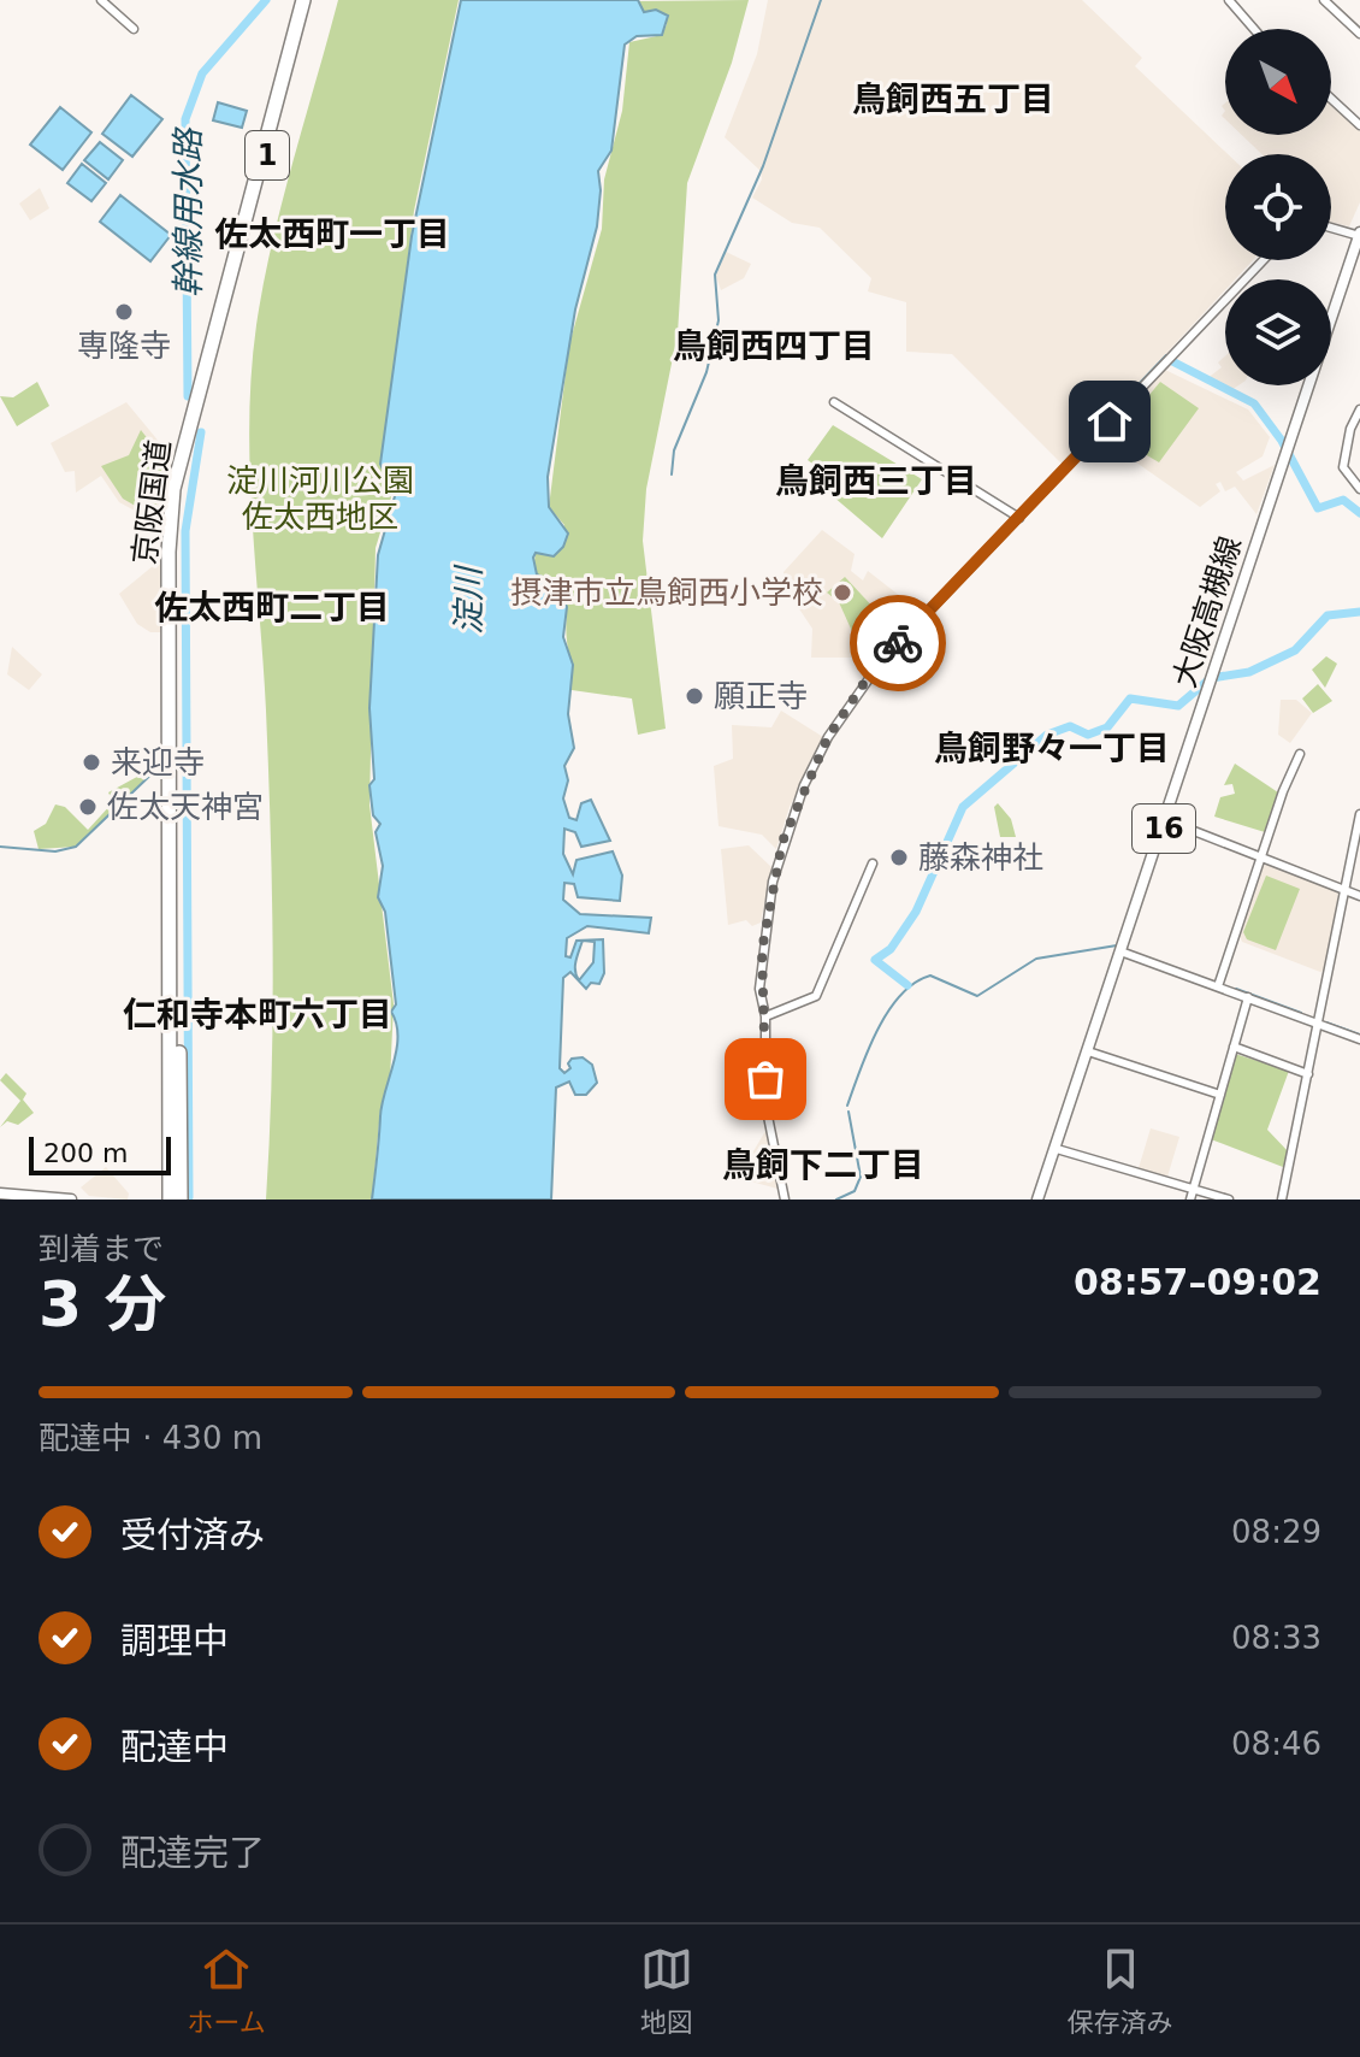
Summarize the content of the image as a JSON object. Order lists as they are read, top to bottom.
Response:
{
  "streets": {
    "highway": ["1", "京阪国道"],
    "main road": ["大阪高槻線", "16"]
  },
  "districts": [
    "鳥飼西五丁目",
    "佐太西町一丁目",
    "鳥飼西四丁目",
    "鳥飼西三丁目",
    "佐太西町二丁目",
    "鳥飼野々一丁目",
    "仁和寺本町六丁目",
    "鳥飼下二丁目"
  ],
  "water": ["幹線用水路", "淀川"],
  "parks": ["淀川河川公園 佐太西地区"],
  "places": [
    "専隆寺",
    "摂津市立鳥飼西小学校",
    "願正寺",
    "来迎寺",
    "佐太天神宮",
    "藤森神社"
  ],
  "scale_bar": "200 m",
  "north": "bottom right",
  "page": {
    "scale": "200 m",
    "heading": ["3 分", "到着まで", "08:57–09:02"],
    "bar": "配達中 · 430 m",
    "list": [
      ["受付済み", "08:29"],
      ["調理中", "08:33"],
      ["配達中", "08:46"],
      "配達完了"
    ],
    "tabs": ["ホーム", "地図", "保存済み"]
  }
}
